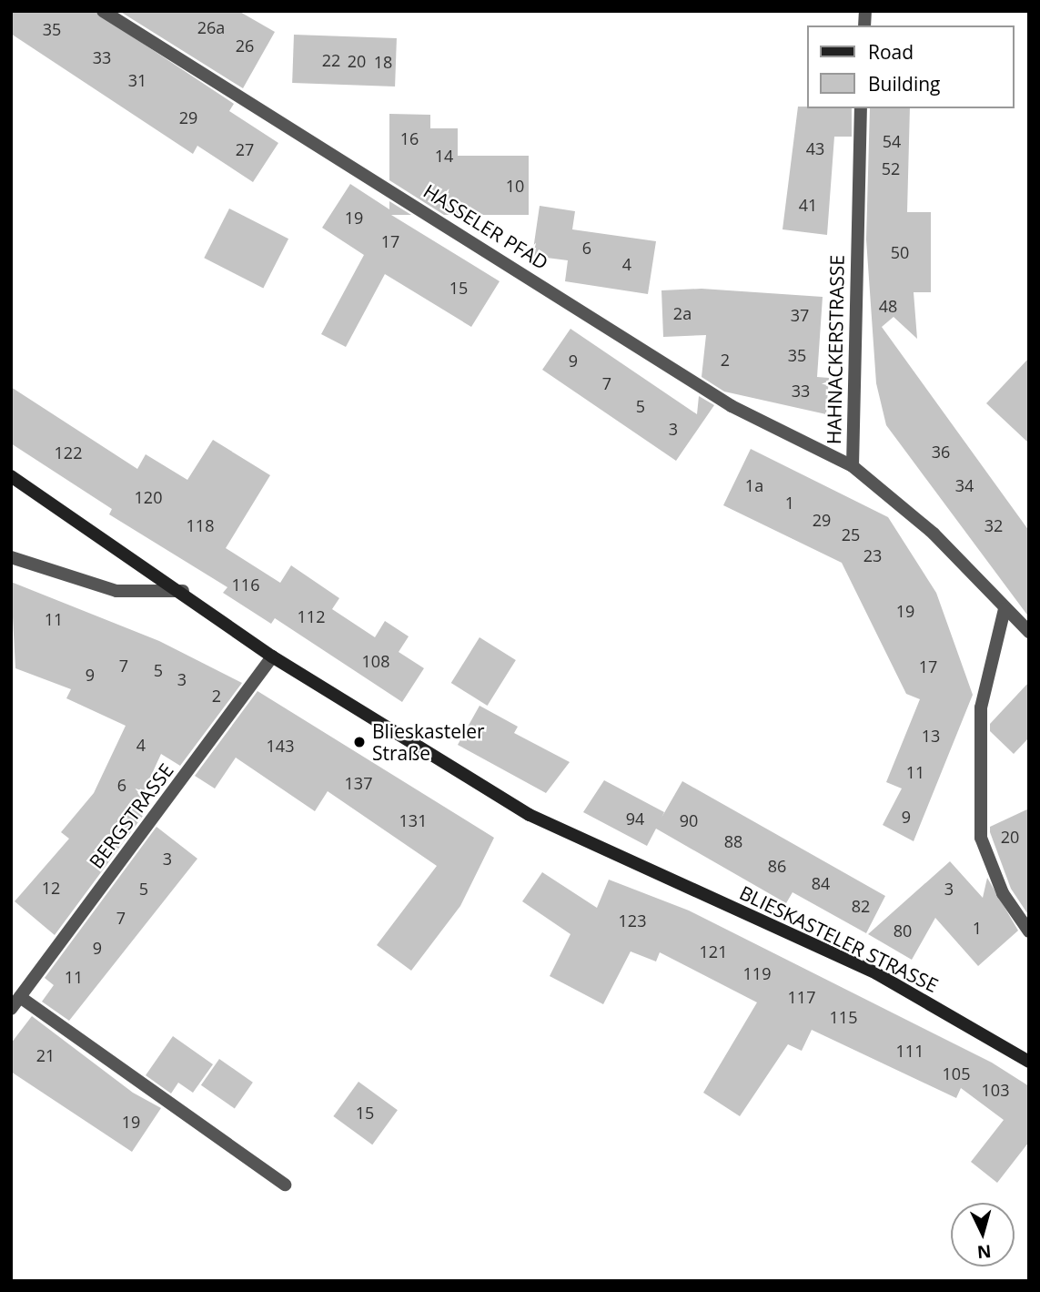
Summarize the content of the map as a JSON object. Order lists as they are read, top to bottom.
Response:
{
  "streets": {
    "main road": ["BLIESKASTELER STRASSE"],
    "street": ["HASSELER PFAD", "HAHNACKERSTRASSE", "BERGSTRASSE"]
  },
  "crossings": [
    ["HASSELER PFAD", "HAHNACKERSTRASSE"],
    ["BERGSTRASSE", "BLIESKASTELER STRASSE"]
  ],
  "places": ["Blieskasteler Straße"],
  "house_numbers": [
    "26a",
    "35",
    "26",
    "33",
    "22",
    "20",
    "18",
    "31",
    "29",
    "16",
    "54",
    "43",
    "27",
    "14",
    "52",
    "10",
    "41",
    "19",
    "17",
    "6",
    "50",
    "4",
    "15",
    "48",
    "2a",
    "37",
    "35",
    "2",
    "9",
    "7",
    "33",
    "5",
    "3",
    "36",
    "122",
    "1a",
    "34",
    "120",
    "1",
    "29",
    "118",
    "32",
    "25",
    "23",
    "116",
    "19",
    "112",
    "11",
    "108",
    "7",
    "17",
    "5",
    "9",
    "3",
    "2",
    "13",
    "4",
    "143",
    "11",
    "137",
    "6",
    "9",
    "94",
    "131",
    "90",
    "20",
    "88",
    "3",
    "86",
    "84",
    "12",
    "5",
    "3",
    "82",
    "7",
    "123",
    "1",
    "80",
    "9",
    "121",
    "119",
    "11",
    "117",
    "115",
    "111",
    "21",
    "105",
    "103",
    "15",
    "19"
  ],
  "legend": ["Road", "Building"],
  "north": "bottom"
}
